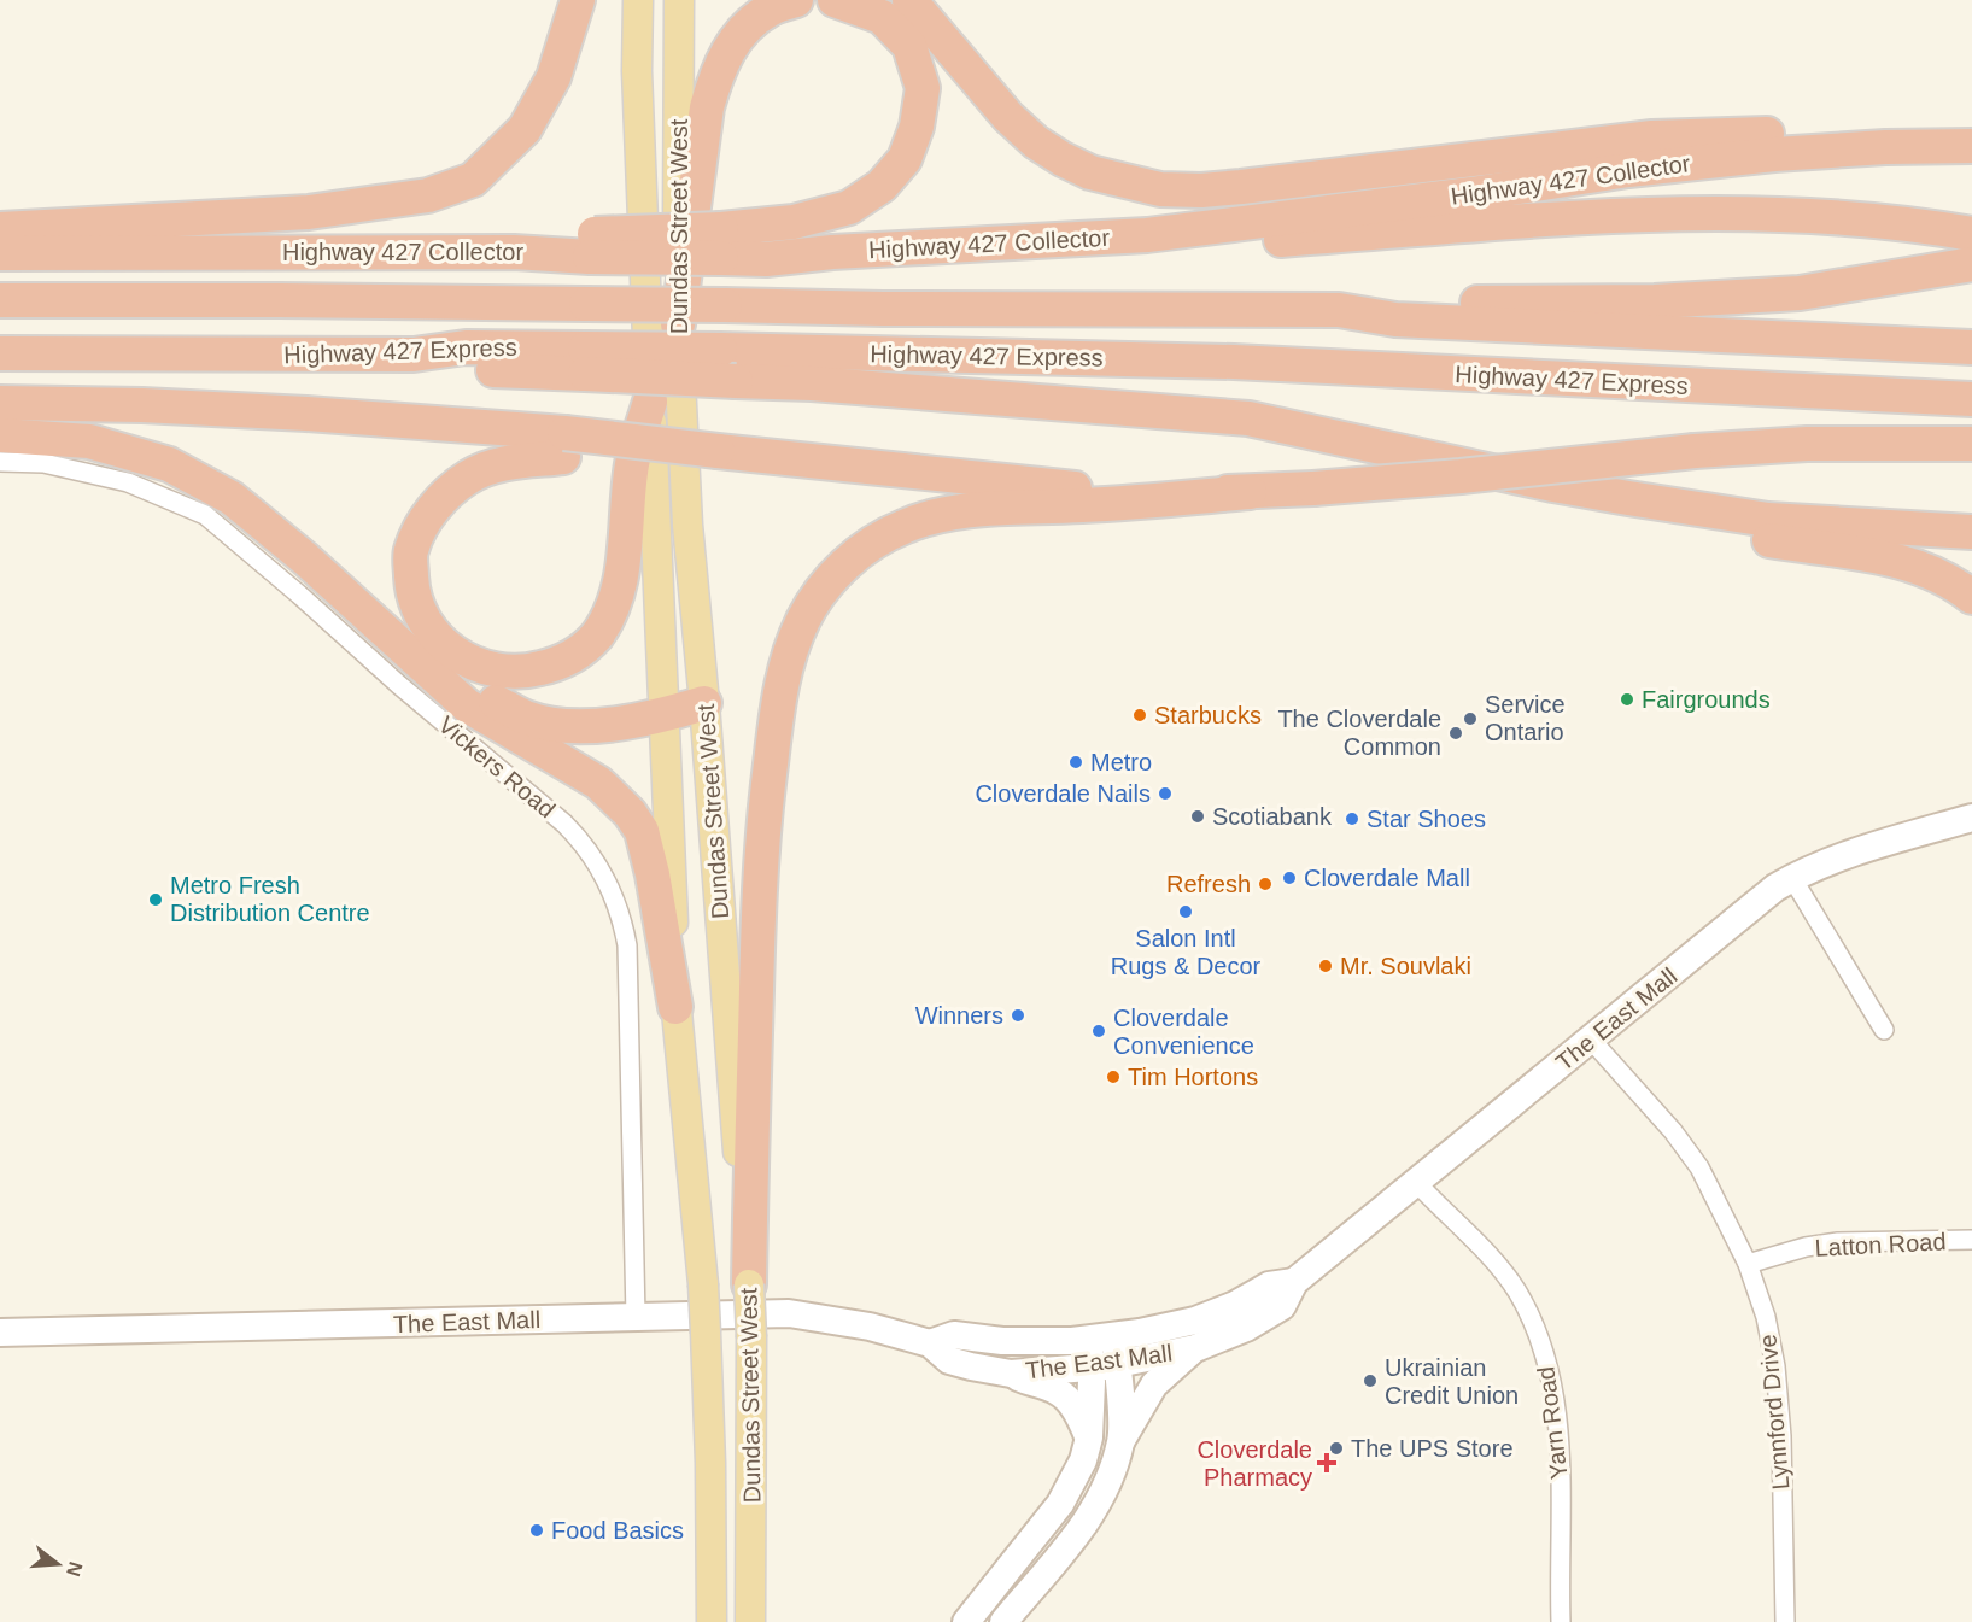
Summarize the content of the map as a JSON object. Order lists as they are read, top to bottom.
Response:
{
  "streets": {
    "highway": ["Highway 427 Collector", "Highway 427 Express"],
    "main road": ["Dundas Street West", "The East Mall"],
    "street": [
      "Vickers Road",
      "Latton Road",
      "Lynnford Drive",
      "Yarn Road"
    ]
  },
  "crossings": [
    ["Vickers Road", "The East Mall"],
    ["The East Mall", "Lynnford Drive"],
    ["The East Mall", "Yarn Road"],
    ["Latton Road", "Lynnford Drive"]
  ],
  "places": {
    "other": [
      "Fairgrounds",
      "Starbucks",
      "Service Ontario",
      "The Cloverdale Common",
      "Metro",
      "Cloverdale Nails",
      "Scotiabank",
      "Star Shoes",
      "Cloverdale Mall",
      "Refresh",
      "Metro Fresh Distribution Centre",
      "Salon Intl Rugs & Decor",
      "Mr. Souvlaki",
      "Winners",
      "Cloverdale Convenience",
      "Tim Hortons",
      "Ukrainian Credit Union",
      "The UPS Store",
      "Food Basics"
    ],
    "health": ["Cloverdale Pharmacy"]
  },
  "north": "right"
}
